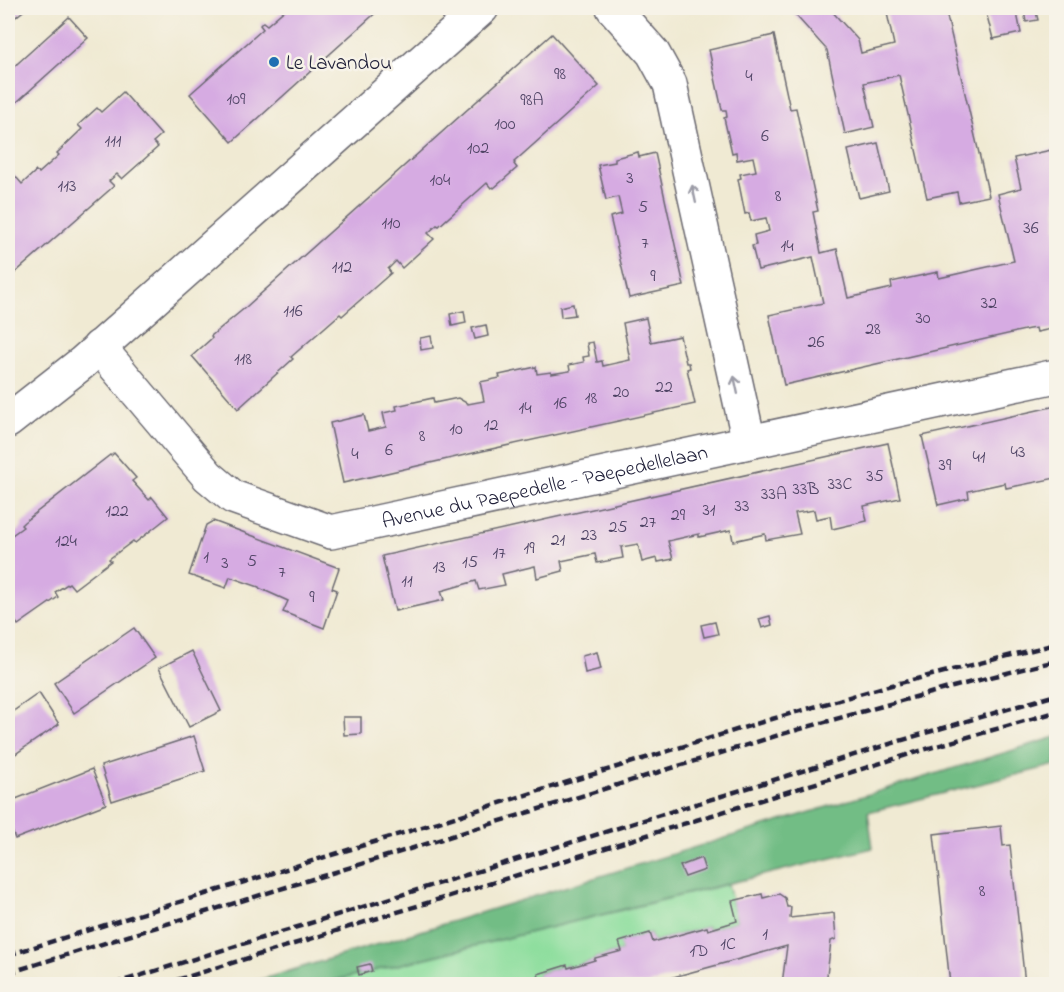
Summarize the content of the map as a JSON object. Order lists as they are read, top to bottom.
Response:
{
  "streets": {
    "street": ["Avenue du Paepedelle - Paepedellelaan"]
  },
  "places": ["Le Lavandou"],
  "house_numbers": [
    "98",
    "4",
    "109",
    "98A",
    "100",
    "6",
    "111",
    "102",
    "3",
    "104",
    "113",
    "8",
    "5",
    "110",
    "36",
    "7",
    "14",
    "112",
    "9",
    "32",
    "116",
    "30",
    "28",
    "26",
    "118",
    "22",
    "20",
    "18",
    "16",
    "14",
    "12",
    "10",
    "8",
    "6",
    "43",
    "4",
    "41",
    "39",
    "35",
    "33C",
    "33B",
    "33A",
    "33",
    "31",
    "122",
    "29",
    "27",
    "25",
    "23",
    "21",
    "124",
    "19",
    "17",
    "1",
    "5",
    "15",
    "3",
    "13",
    "7",
    "11",
    "9",
    "8",
    "1",
    "1C",
    "1D"
  ]
}
